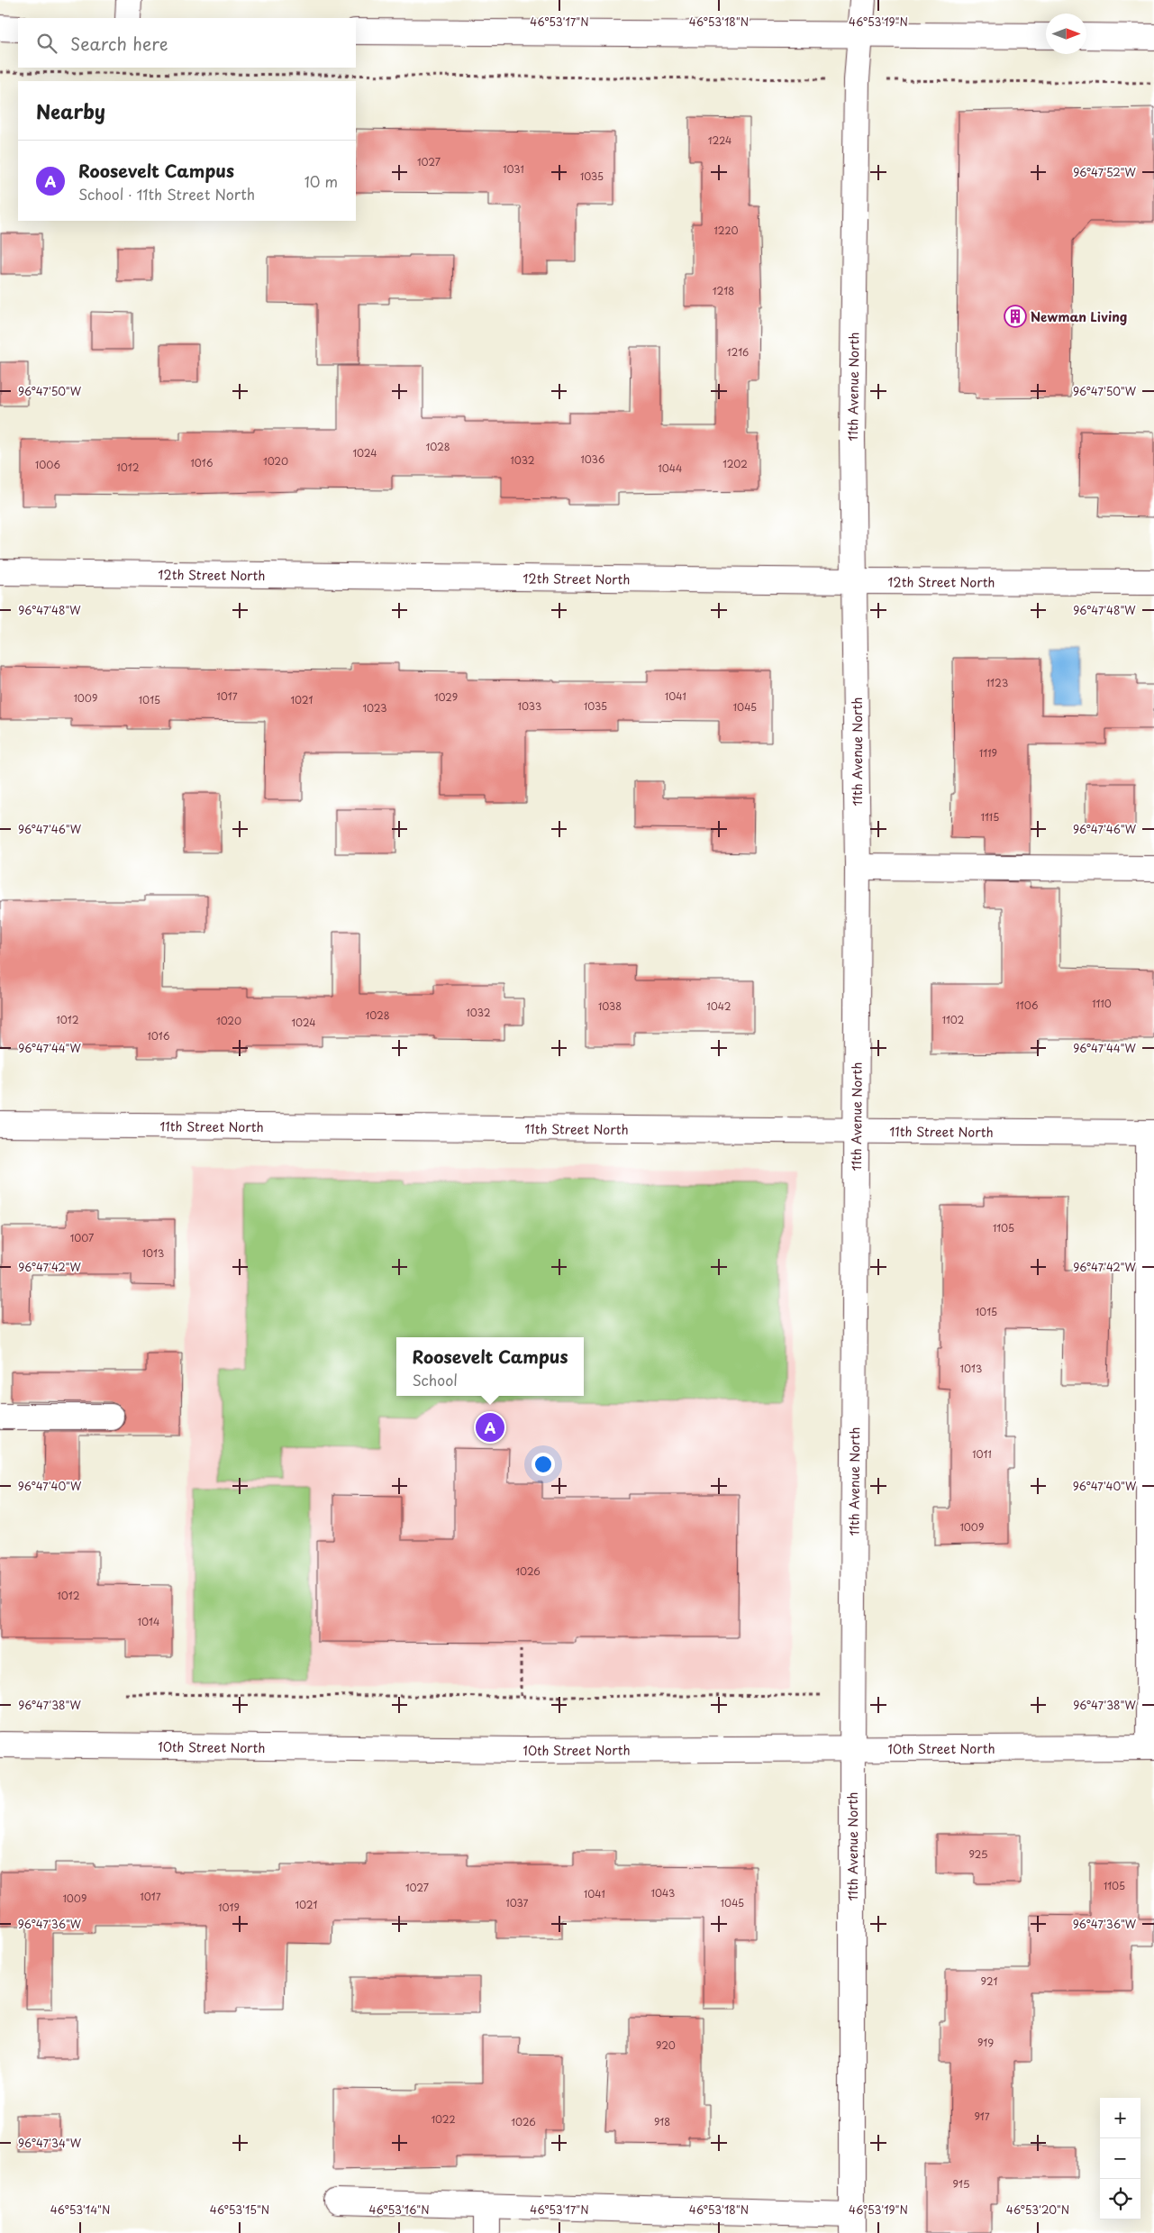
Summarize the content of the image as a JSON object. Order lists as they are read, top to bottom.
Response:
{
  "streets": {
    "street": [
      "11th Avenue North",
      "12th Street North",
      "11th Street North",
      "10th Street North"
    ]
  },
  "crossings": [
    ["11th Avenue North", "12th Street North"],
    ["11th Avenue North", "11th Street North"],
    ["11th Avenue North", "10th Street North"]
  ],
  "places": {
    "building": ["Newman Living"]
  },
  "house_numbers": [
    "1224",
    "1027",
    "1031",
    "1035",
    "1220",
    "1218",
    "1216",
    "1028",
    "1024",
    "1036",
    "1032",
    "1020",
    "1016",
    "1202",
    "1006",
    "1012",
    "1044",
    "1123",
    "1017",
    "1041",
    "1029",
    "1009",
    "1015",
    "1021",
    "1033",
    "1035",
    "1045",
    "1023",
    "1119",
    "1115",
    "1110",
    "1106",
    "1038",
    "1042",
    "1032",
    "1028",
    "1012",
    "1102",
    "1020",
    "1024",
    "1016",
    "1105",
    "1007",
    "1013",
    "1015",
    "1013",
    "1011",
    "1009",
    "1026",
    "1012",
    "1014",
    "925",
    "1105",
    "1027",
    "1043",
    "1041",
    "1017",
    "1009",
    "1037",
    "1045",
    "1021",
    "1019",
    "921",
    "919",
    "920",
    "917",
    "1022",
    "1026",
    "918",
    "915"
  ],
  "north": "right",
  "page": {
    "search": "Search here",
    "heading": "Nearby",
    "list": [
      {
        "mark": "A",
        "name": "Roosevelt Campus",
        "note": "School · 11th Street North",
        "value": "10 m"
      }
    ],
    "popup": ["Roosevelt Campus", "School"],
    "pins": "A",
    "map_buttons": ["+", "−"]
  },
  "coordinates": [
    "46°53'17\"N",
    "46°53'18\"N",
    "46°53'19\"N",
    "96°47'52\"W",
    "96°47'50\"W",
    "96°47'48\"W",
    "96°47'46\"W",
    "96°47'44\"W",
    "96°47'42\"W",
    "96°47'40\"W",
    "96°47'38\"W",
    "96°47'36\"W",
    "96°47'34\"W",
    "46°53'14\"N",
    "46°53'15\"N",
    "46°53'16\"N",
    "46°53'20\"N"
  ]
}
